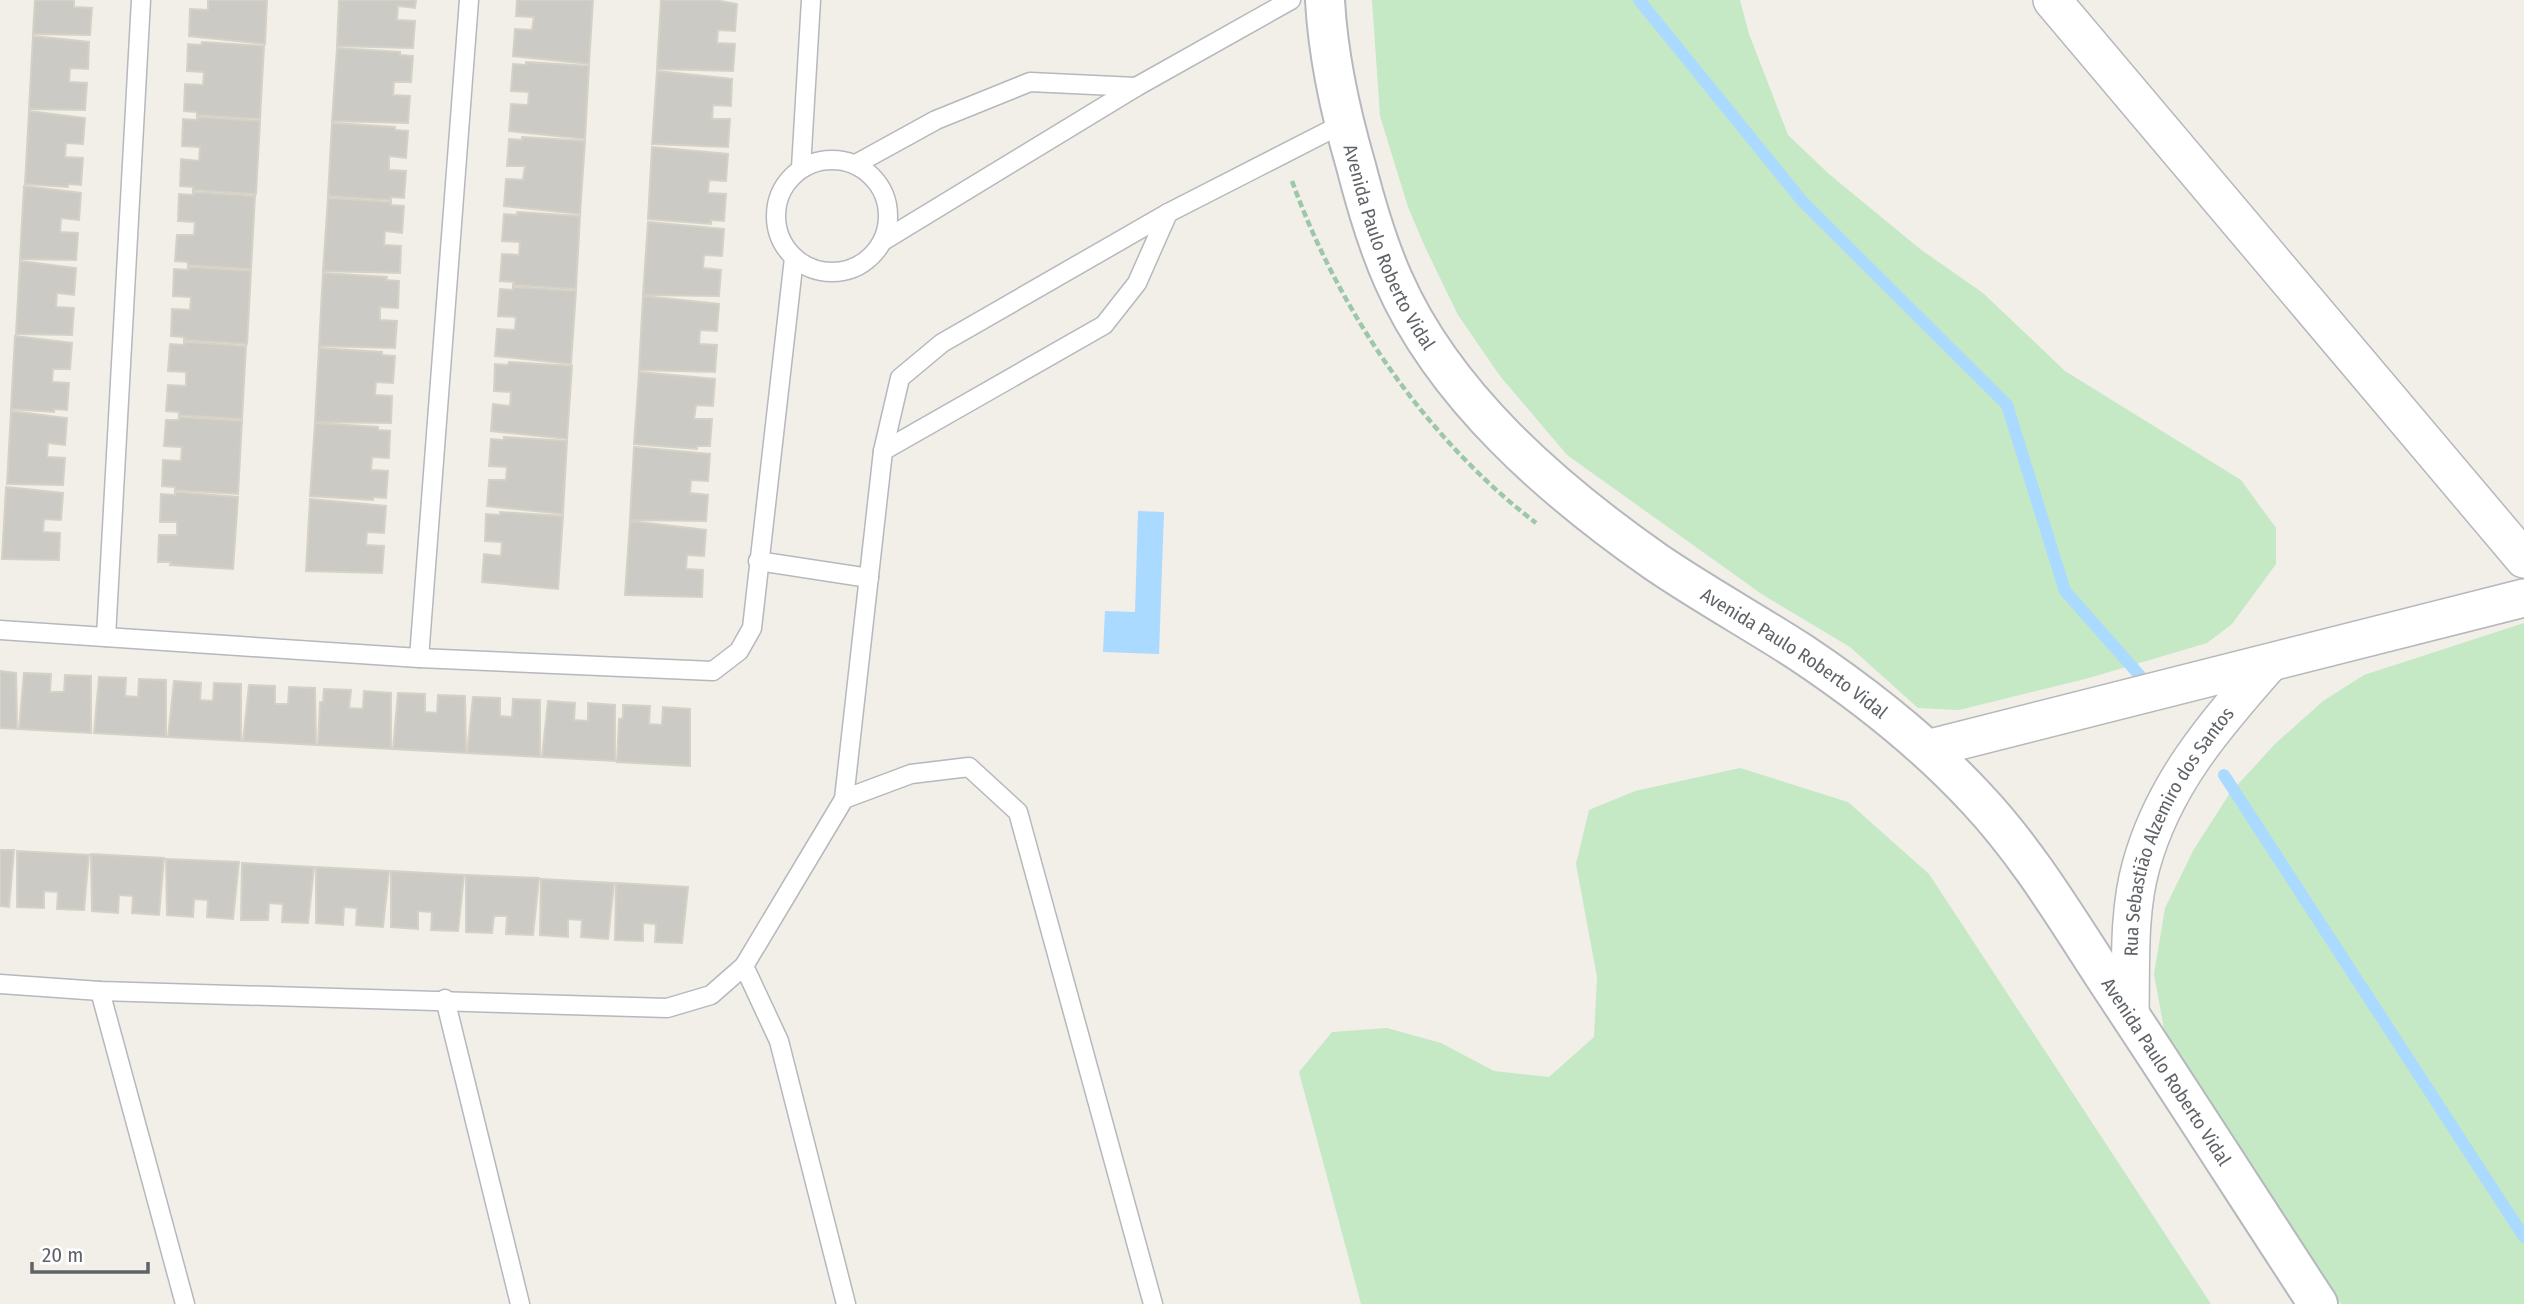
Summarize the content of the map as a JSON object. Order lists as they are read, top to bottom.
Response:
{
  "streets": {
    "street": ["Avenida Paulo Roberto Vidal", "Rua Sebastião Alzemiro dos Santos"]
  },
  "crossings": [
    ["Avenida Paulo Roberto Vidal", "Rua Sebastião Alzemiro dos Santos"]
  ],
  "scale_bar": "20 m"
}
